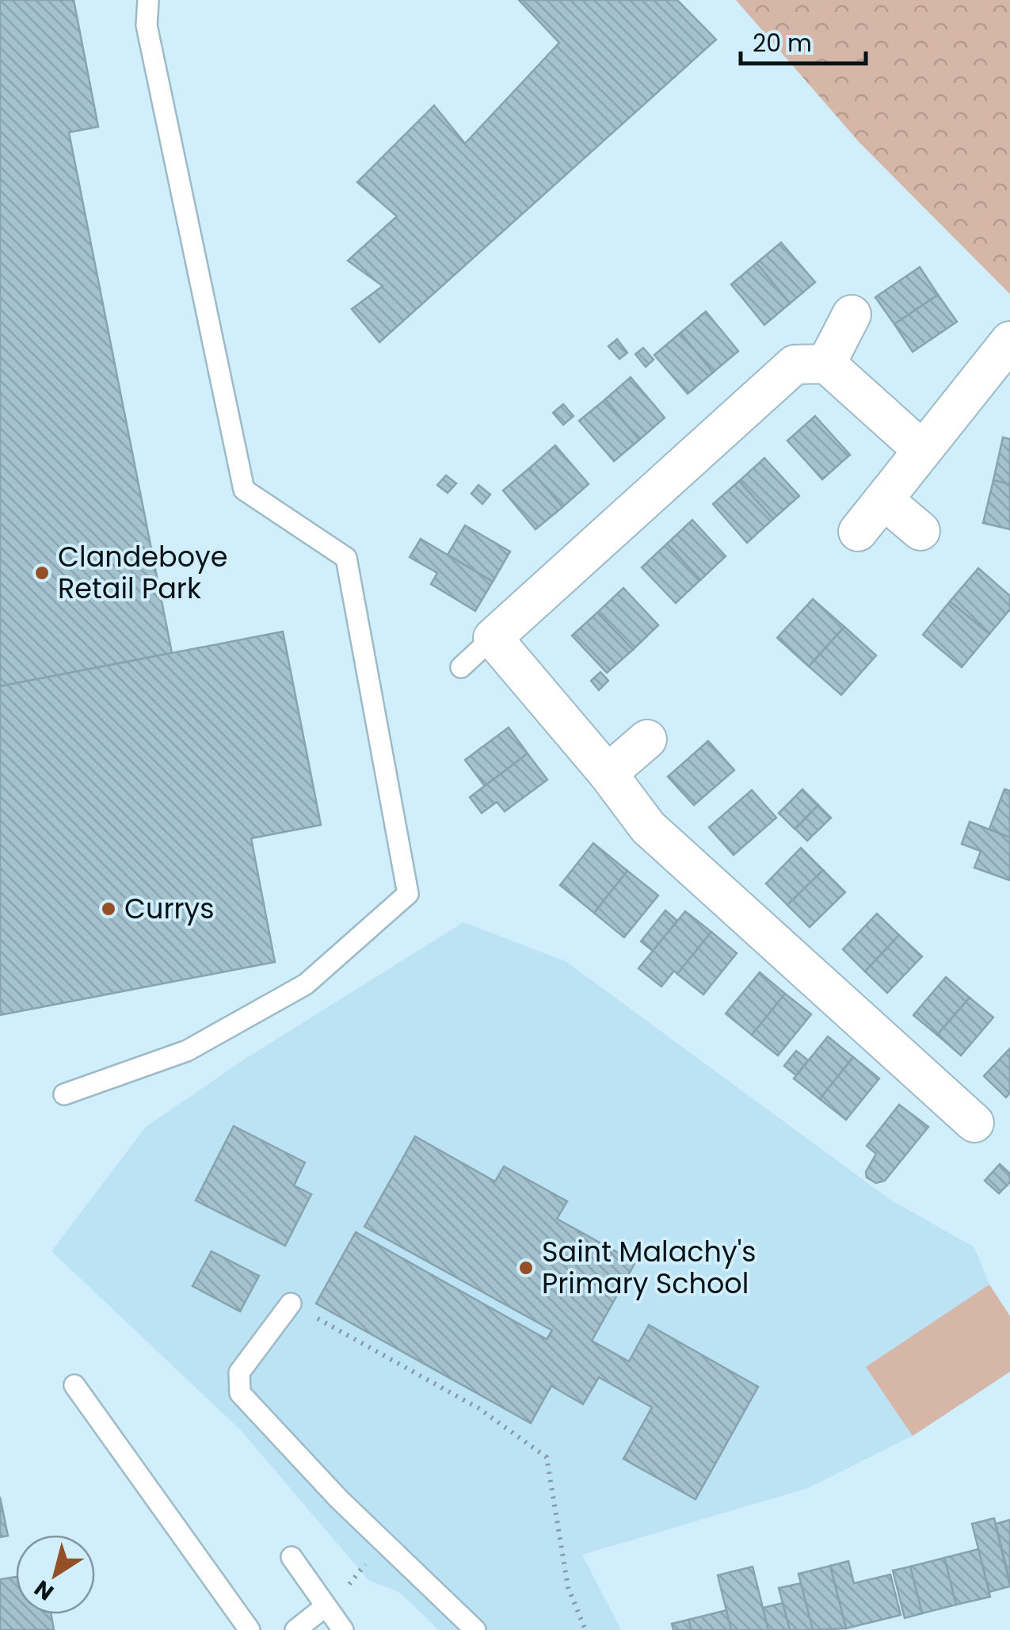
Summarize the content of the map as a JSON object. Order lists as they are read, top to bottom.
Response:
{
  "places": ["Clandeboye Retail Park", "Currys", "Saint Malachy's Primary School"],
  "scale_bar": "20 m",
  "north": "bottom left"
}
